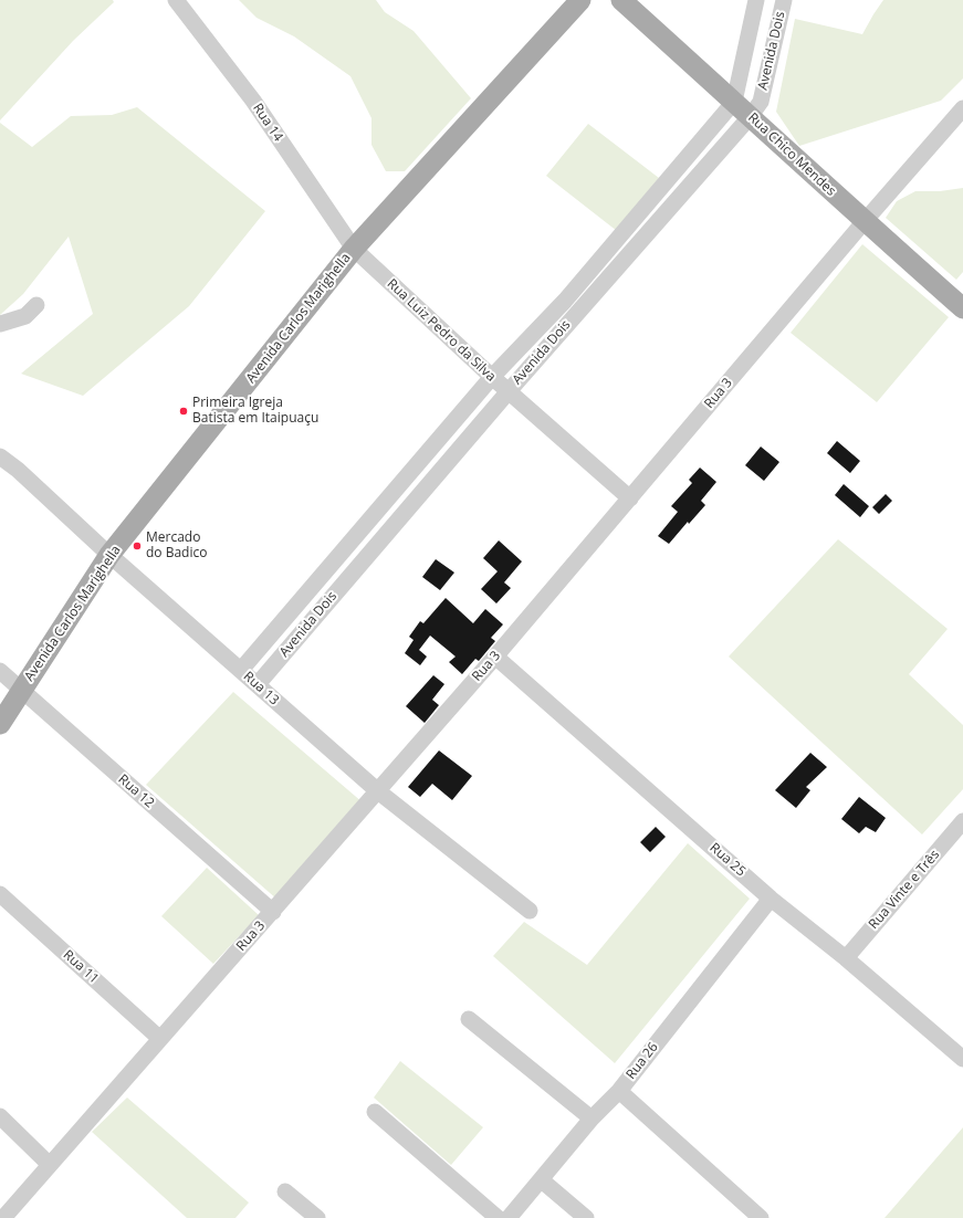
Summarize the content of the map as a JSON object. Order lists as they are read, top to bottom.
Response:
{
  "streets": {
    "main road": ["Rua Chico Mendes", "Avenida Carlos Marighella"],
    "street": [
      "Avenida Dois",
      "Rua 14",
      "Rua Luiz Pedro da Silva",
      "Rua 3",
      "Rua 13",
      "Rua 12",
      "Rua 25",
      "Rua Vinte e Três",
      "Rua 11",
      "Rua 26"
    ]
  },
  "crossings": [
    ["Avenida Dois", "Rua Chico Mendes"],
    ["Avenida Dois", "Rua Luiz Pedro da Silva"],
    ["Avenida Dois", "Rua 13"],
    ["Rua 14", "Avenida Carlos Marighella"],
    ["Rua 14", "Rua Luiz Pedro da Silva"],
    ["Rua Chico Mendes", "Rua 3"],
    ["Avenida Carlos Marighella", "Rua Luiz Pedro da Silva"],
    ["Avenida Carlos Marighella", "Rua 13"],
    ["Avenida Carlos Marighella", "Rua 12"],
    ["Rua Luiz Pedro da Silva", "Rua 3"],
    ["Rua 3", "Rua 13"],
    ["Rua 3", "Rua 12"],
    ["Rua 3", "Rua 25"],
    ["Rua 3", "Rua 11"],
    ["Rua 25", "Rua Vinte e Três"],
    ["Rua 25", "Rua 26"]
  ],
  "places": ["Primeira Igreja Batista em Itaipuaçu", "Mercado do Badico"]
}
